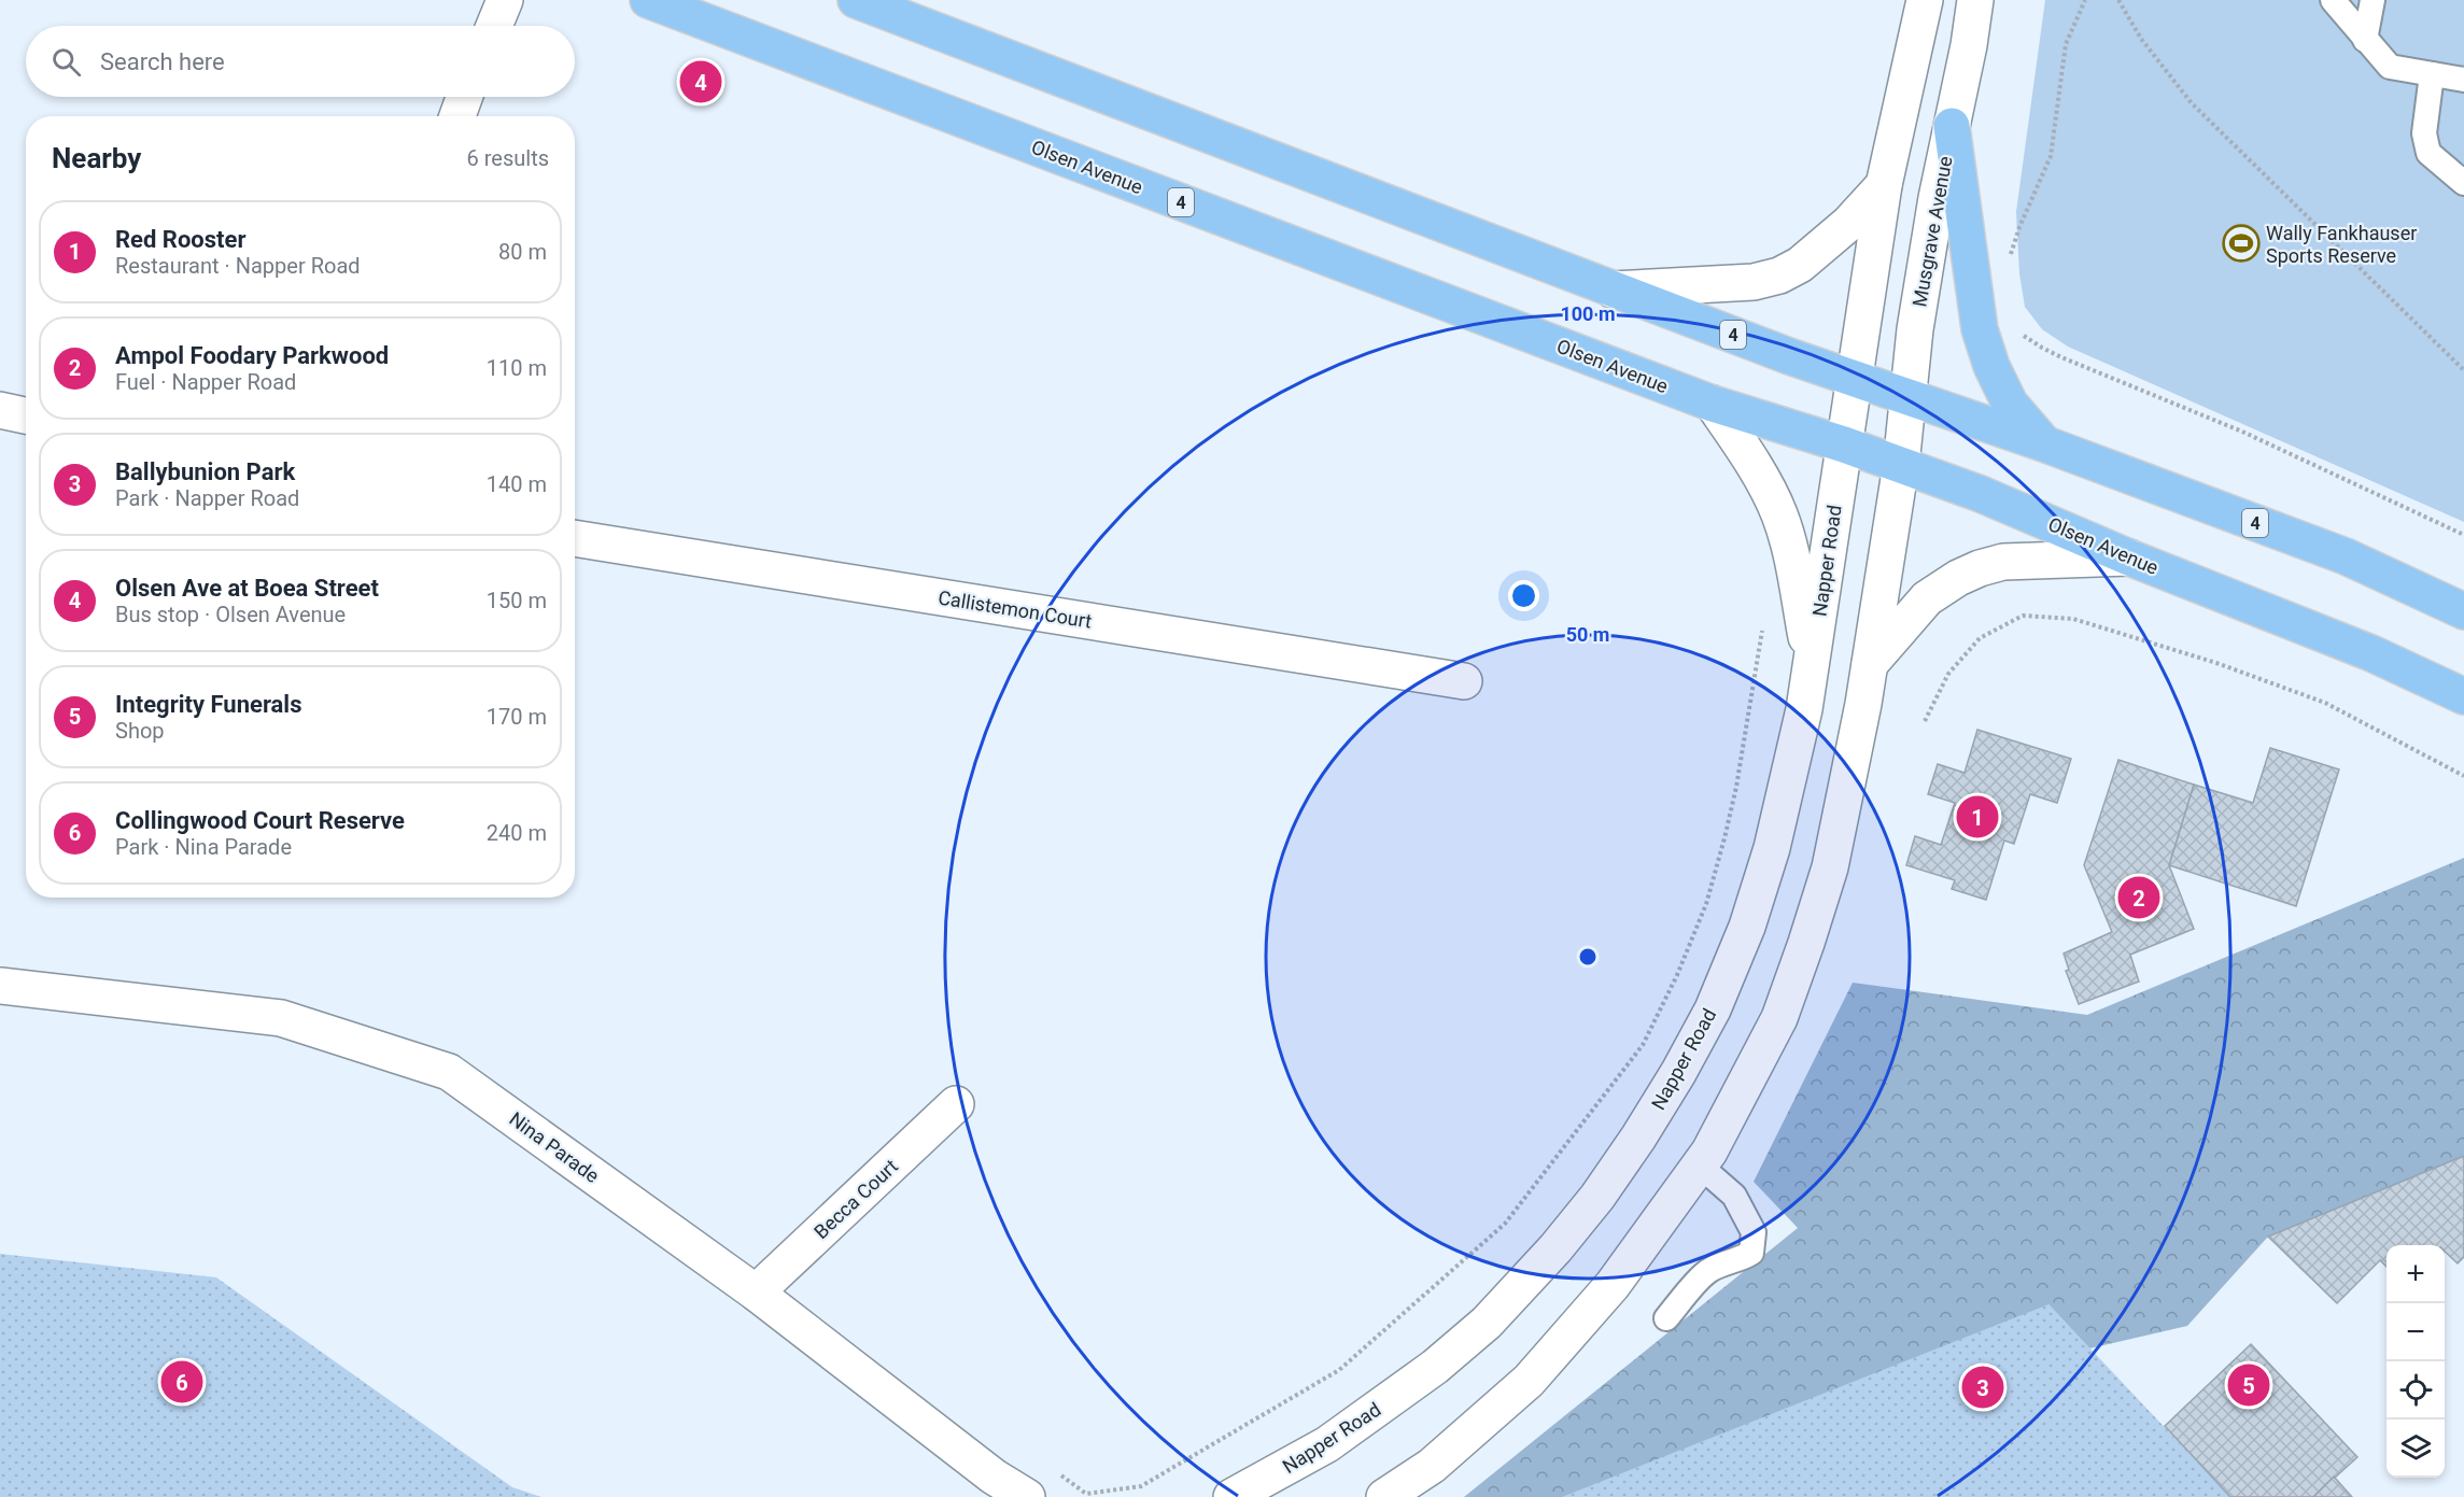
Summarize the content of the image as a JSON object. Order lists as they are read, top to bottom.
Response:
{
  "streets": {
    "main road": [
      "Olsen Avenue",
      "4",
      "Musgrave Avenue",
      "Napper Road",
      "Callistemon Court",
      "Nina Parade",
      "Becca Court"
    ]
  },
  "crossings": [
    ["Olsen Avenue", "Musgrave Avenue"],
    ["Olsen Avenue", "Napper Road"],
    ["4", "Musgrave Avenue"],
    ["Nina Parade", "Becca Court"]
  ],
  "places": {
    "sports": ["Wally Fankhauser Sports Reserve"]
  },
  "page": {
    "search": "Search here",
    "pins": [
      "4",
      "1",
      "2",
      "6",
      "5",
      "3"
    ],
    "heading": ["Nearby", "6 results"],
    "list": [
      {
        "mark": "1",
        "name": "Red Rooster",
        "note": "Restaurant · Napper Road",
        "value": "80 m"
      },
      {
        "mark": "2",
        "name": "Ampol Foodary Parkwood",
        "note": "Fuel · Napper Road",
        "value": "110 m"
      },
      {
        "mark": "3",
        "name": "Ballybunion Park",
        "note": "Park · Napper Road",
        "value": "140 m"
      },
      {
        "mark": "4",
        "name": "Olsen Ave at Boea Street",
        "note": "Bus stop · Olsen Avenue",
        "value": "150 m"
      },
      {
        "mark": "5",
        "name": "Integrity Funerals",
        "note": "Shop",
        "value": "170 m"
      },
      {
        "mark": "6",
        "name": "Collingwood Court Reserve",
        "note": "Park · Nina Parade",
        "value": "240 m"
      }
    ],
    "map_buttons": ["+", "−"]
  },
  "rings": ["100 m", "50 m"]
}
